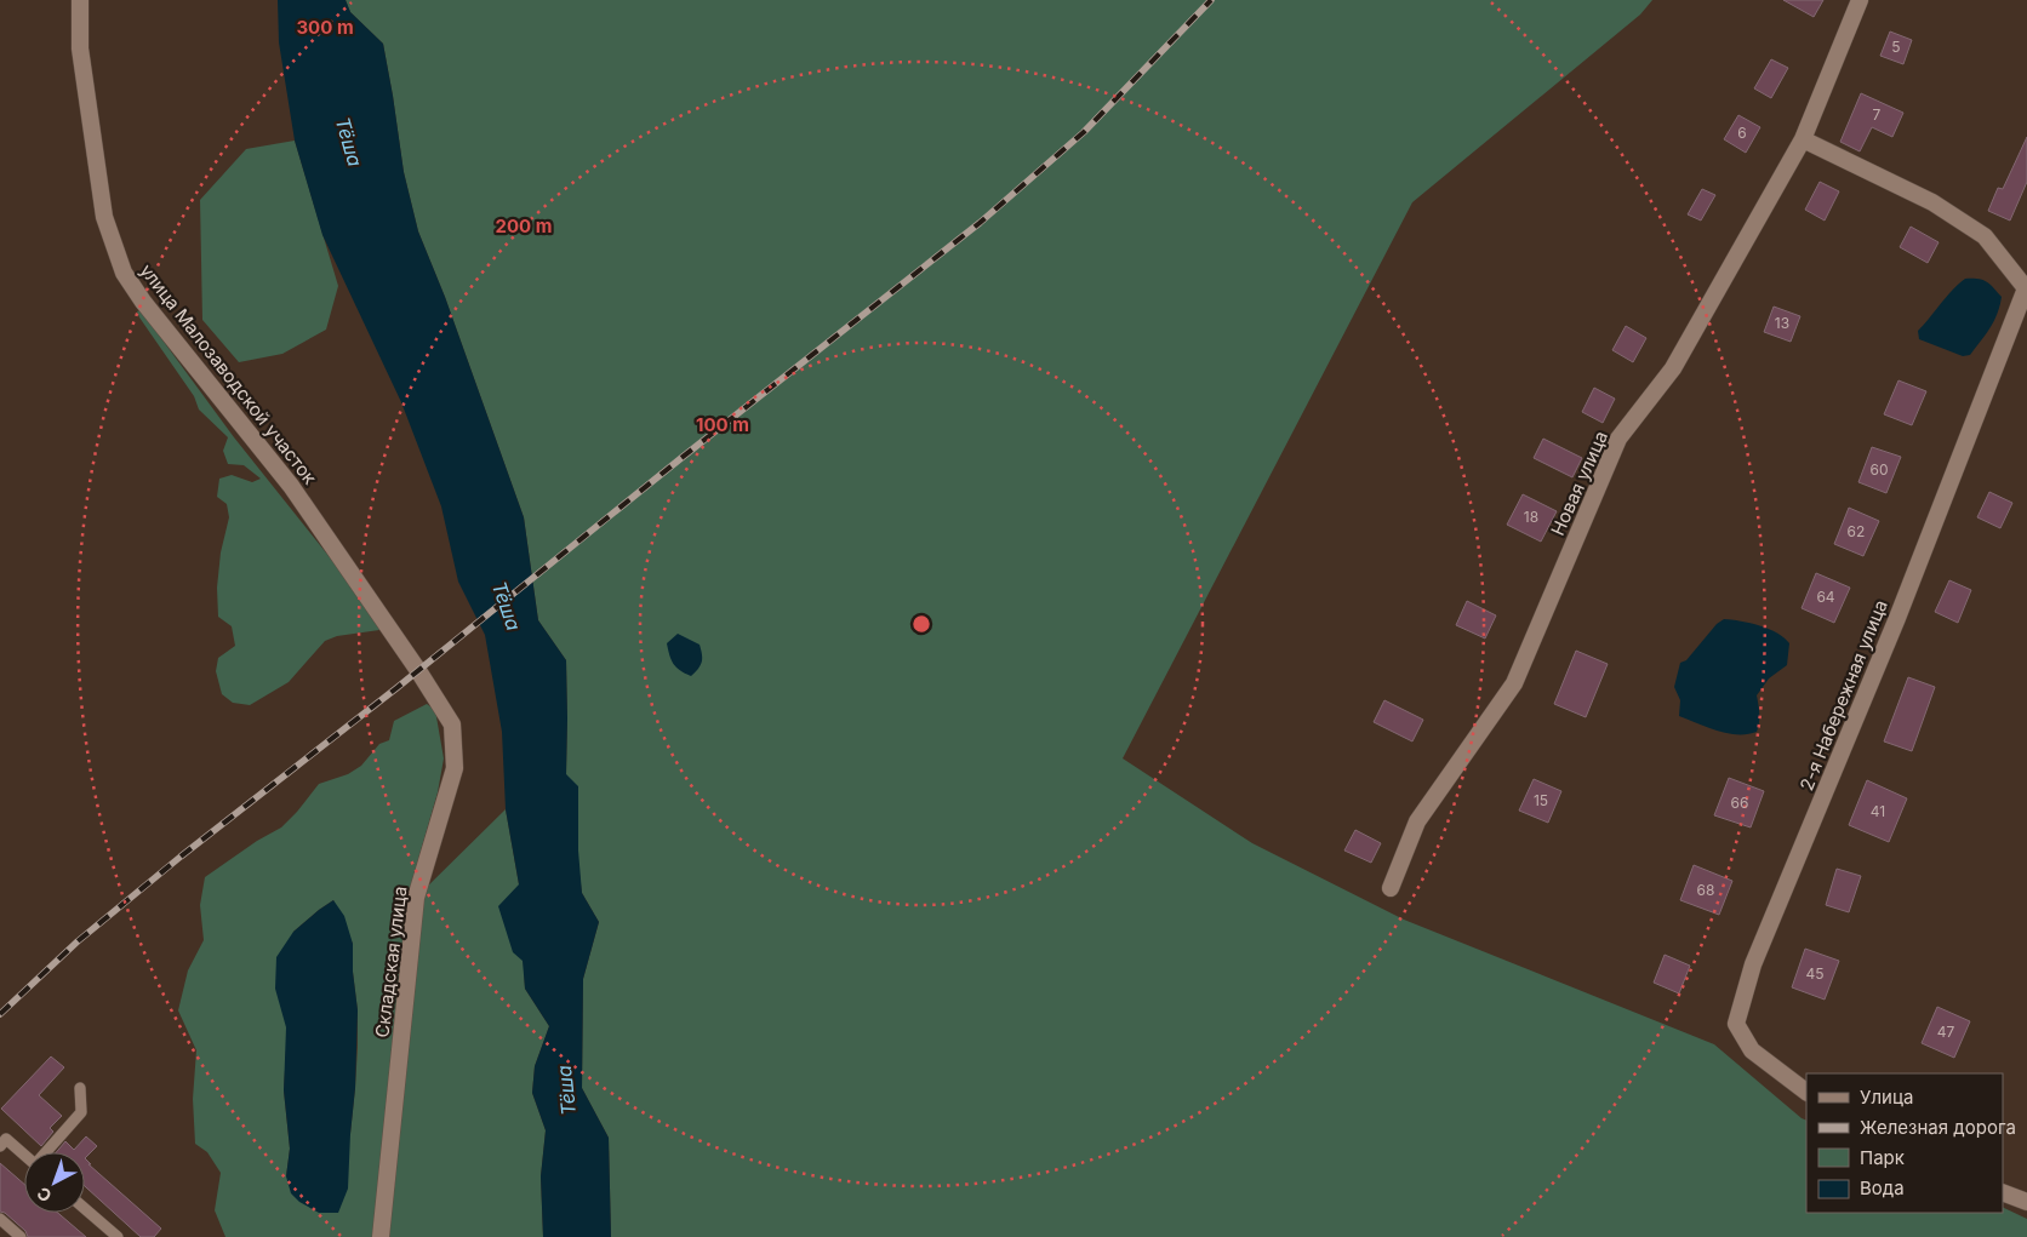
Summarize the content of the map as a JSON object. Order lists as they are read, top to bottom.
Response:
{
  "streets": {
    "street": [
      "улица Малозаводской участок",
      "Новая улица",
      "2-я Набережная улица",
      "Складская улица"
    ]
  },
  "crossings": [
    ["улица Малозаводской участок", "Складская улица"]
  ],
  "water": ["Тёша"],
  "house_numbers": [
    "5",
    "7",
    "6",
    "13",
    "60",
    "18",
    "62",
    "64",
    "15",
    "66",
    "41",
    "68",
    "45",
    "47"
  ],
  "legend": [
    "Улица",
    "Железная дорога",
    "Парк",
    "Вода"
  ],
  "north": "bottom left",
  "rings": ["300 m", "200 m", "100 m"]
}
